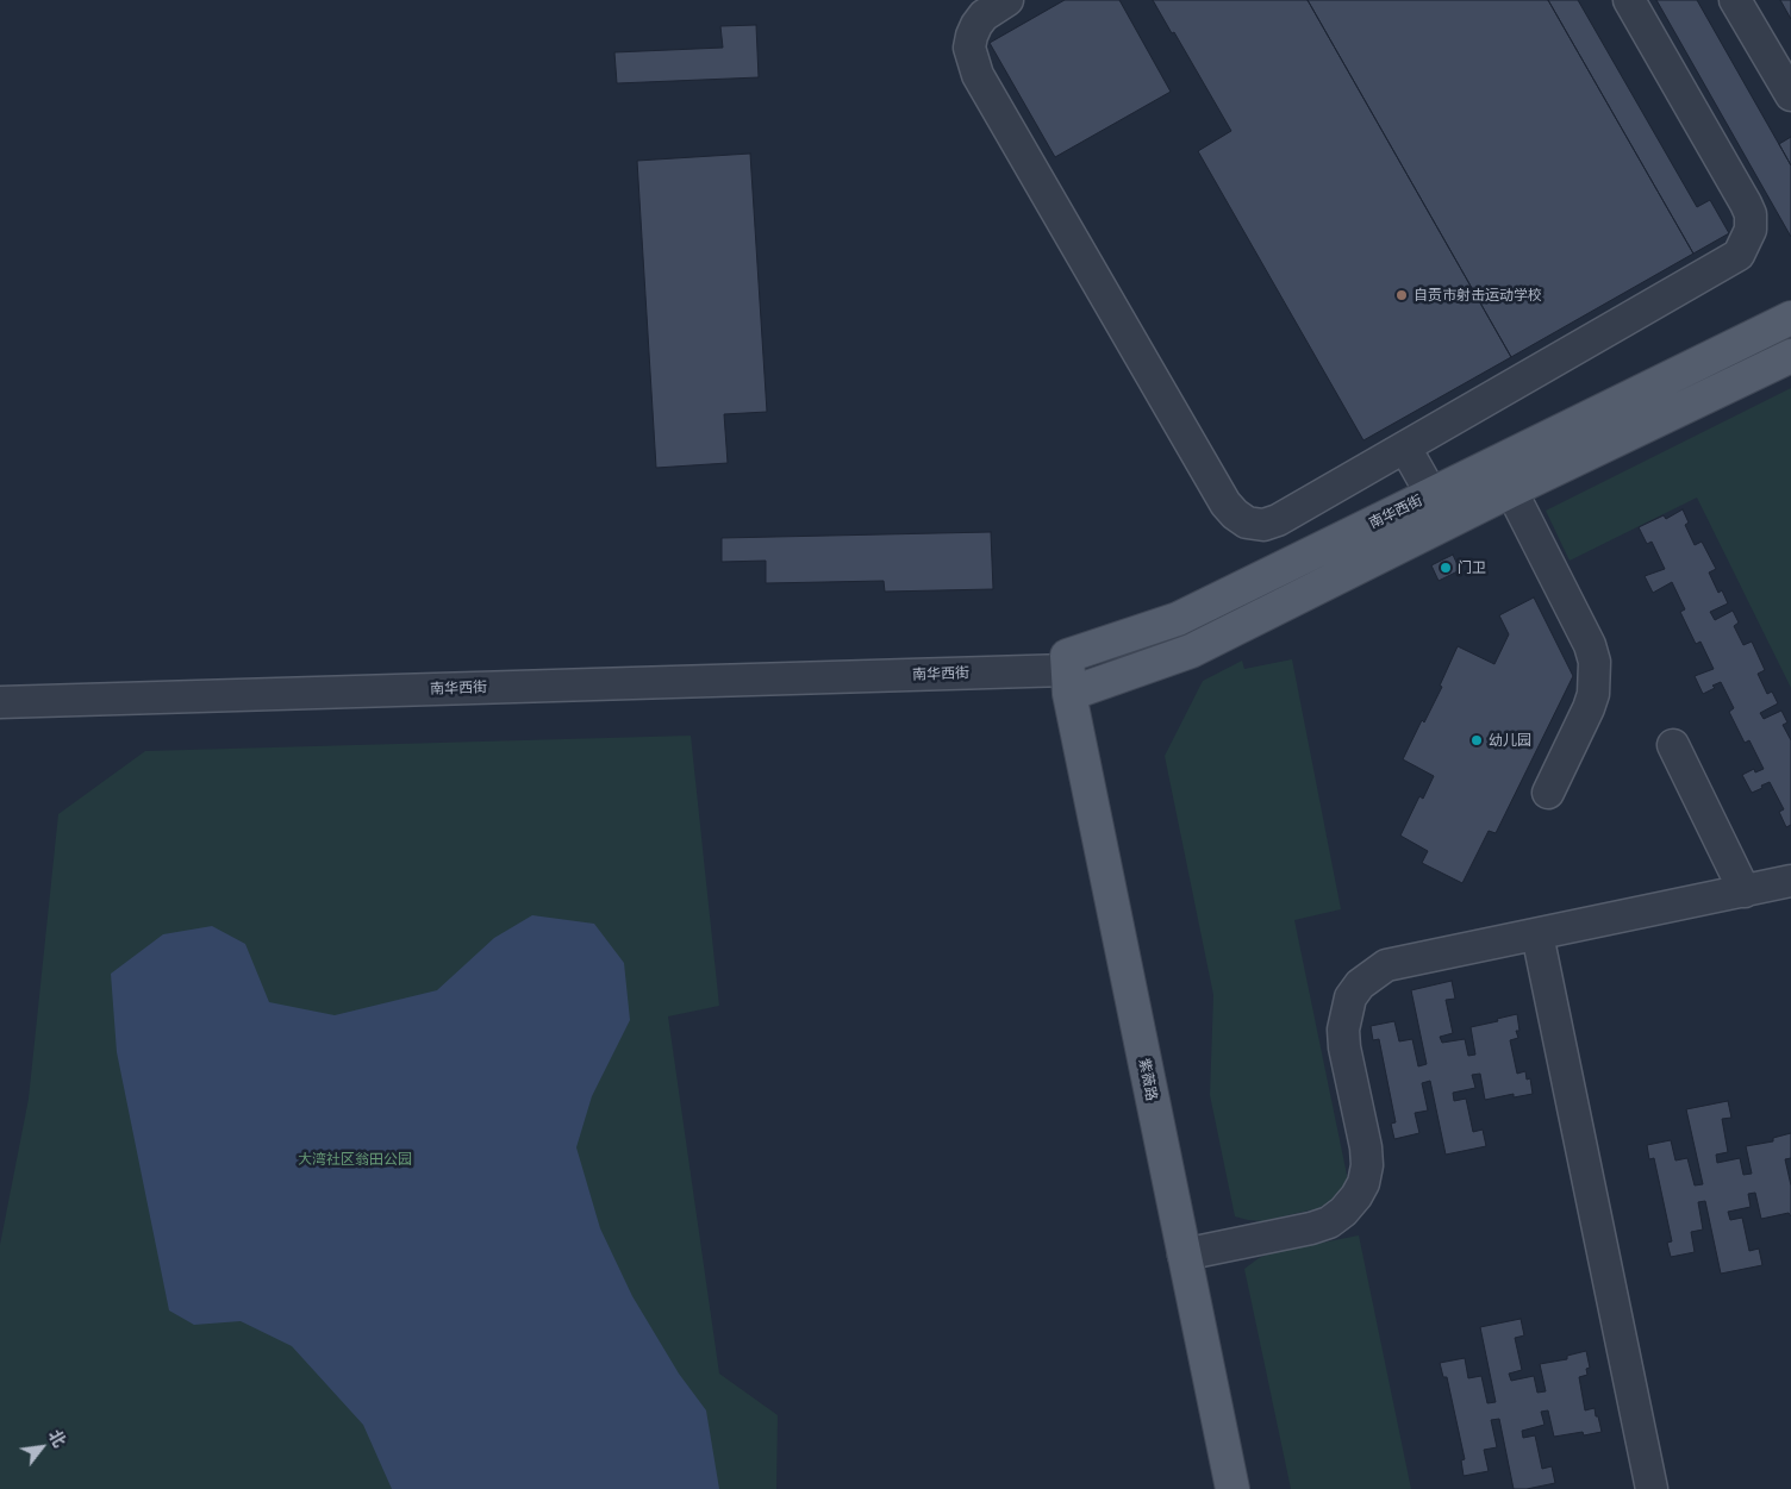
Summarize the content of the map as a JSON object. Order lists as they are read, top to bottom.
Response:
{
  "streets": {
    "main road": ["南华西街", "紫薇路"]
  },
  "crossings": [
    ["南华西街", "紫薇路"]
  ],
  "parks": ["大湾社区翁田公园"],
  "places": ["自贡市射击运动学校", "门卫", "幼儿园"],
  "north": "top right"
}
